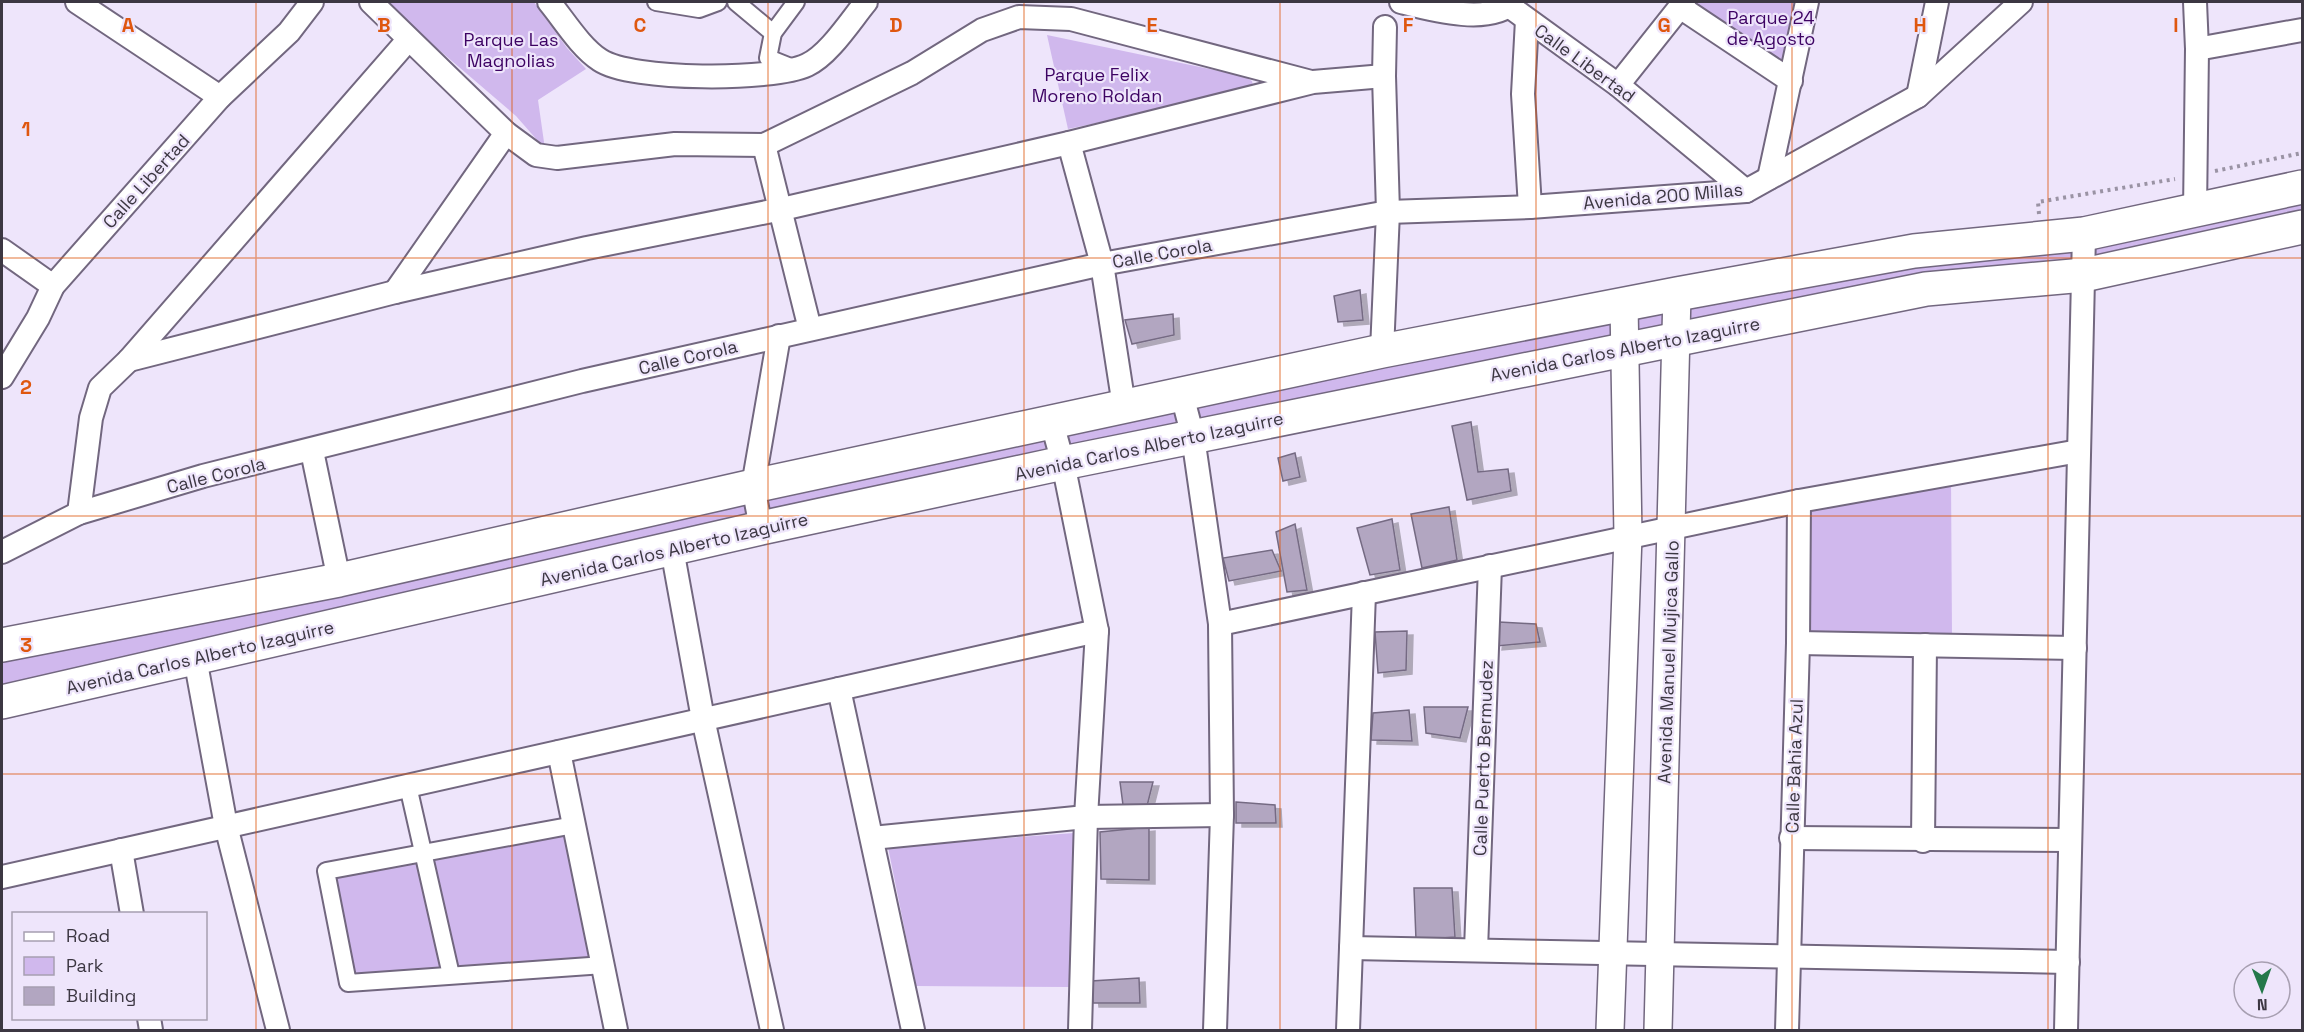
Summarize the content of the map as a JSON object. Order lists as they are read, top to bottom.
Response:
{
  "streets": {
    "main road": ["Avenida Carlos Alberto Izaguirre"],
    "street": [
      "Calle Libertad",
      "Avenida 200 Millas",
      "Calle Corola",
      "Avenida Manuel Mujica Gallo",
      "Calle Puerto Bermudez",
      "Calle Bahia Azul"
    ]
  },
  "crossings": [
    ["Calle Libertad", "Avenida 200 Millas"],
    ["Avenida 200 Millas", "Calle Corola"],
    ["Avenida Carlos Alberto Izaguirre", "Avenida Manuel Mujica Gallo"]
  ],
  "parks": ["Parque 24 de Agosto", "Parque Las Magnolias", "Parque Felix Moreno Roldan"],
  "legend": ["Road", "Park", "Building"],
  "north": "bottom",
  "grid": {
    "columns": [
      "A",
      "B",
      "C",
      "D",
      "E",
      "F",
      "G",
      "H",
      "I"
    ],
    "rows": ["1", "2", "3"]
  }
}
